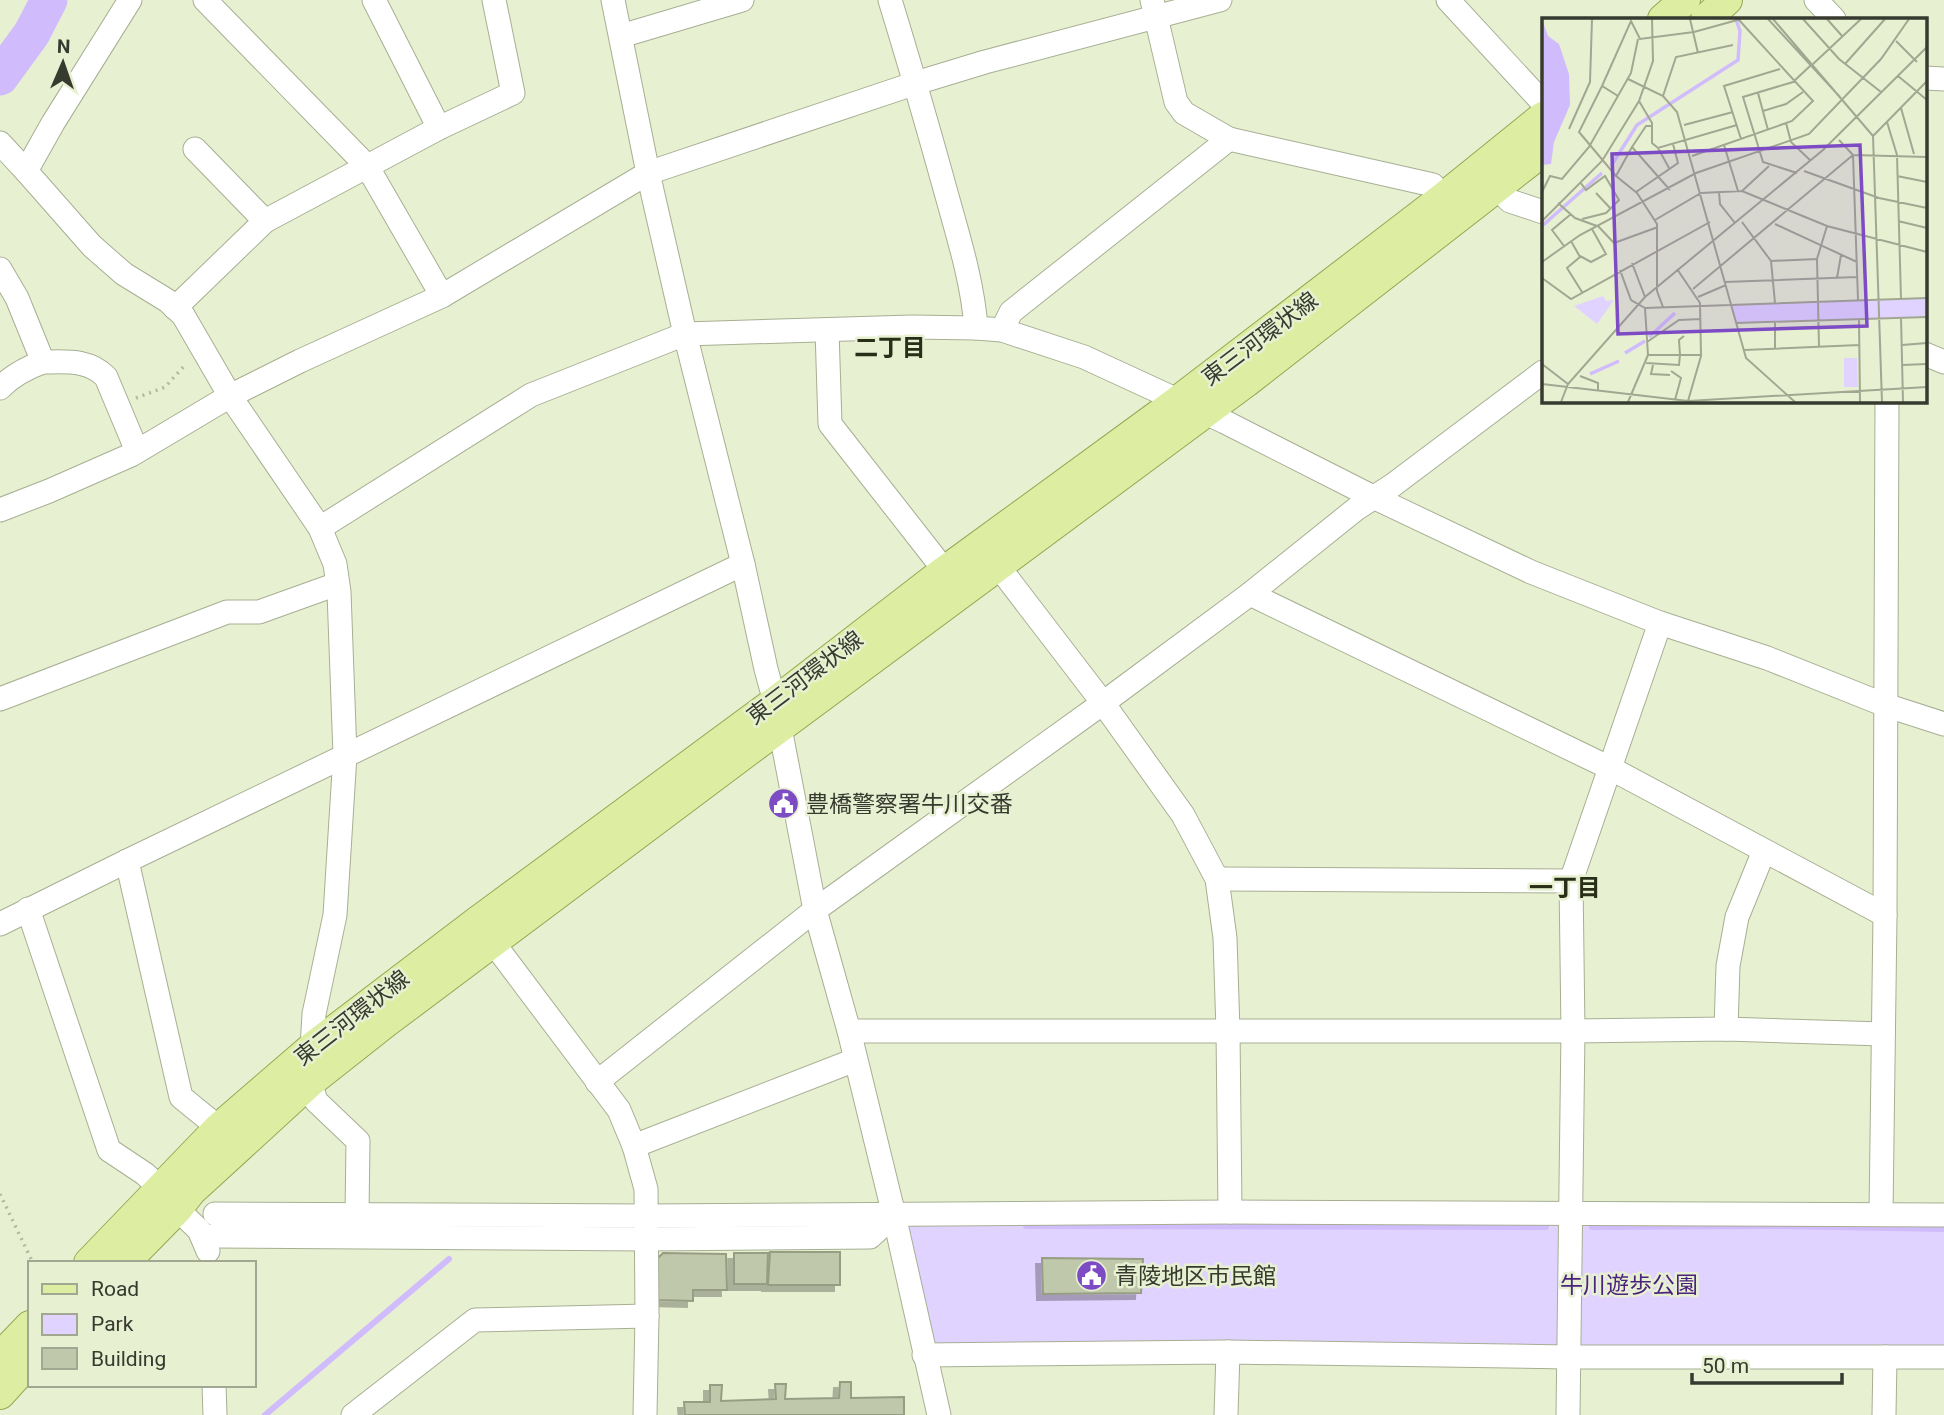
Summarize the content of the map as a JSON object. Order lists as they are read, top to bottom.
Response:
{
  "streets": {
    "main road": ["東三河環状線"]
  },
  "districts": ["二丁目", "一丁目"],
  "parks": ["牛川遊歩公園"],
  "places": {
    "public building": ["豊橋警察署牛川交番", "青陵地区市民館"]
  },
  "legend": ["Road", "Park", "Building"],
  "scale_bar": "50 m",
  "north": "top"
}
